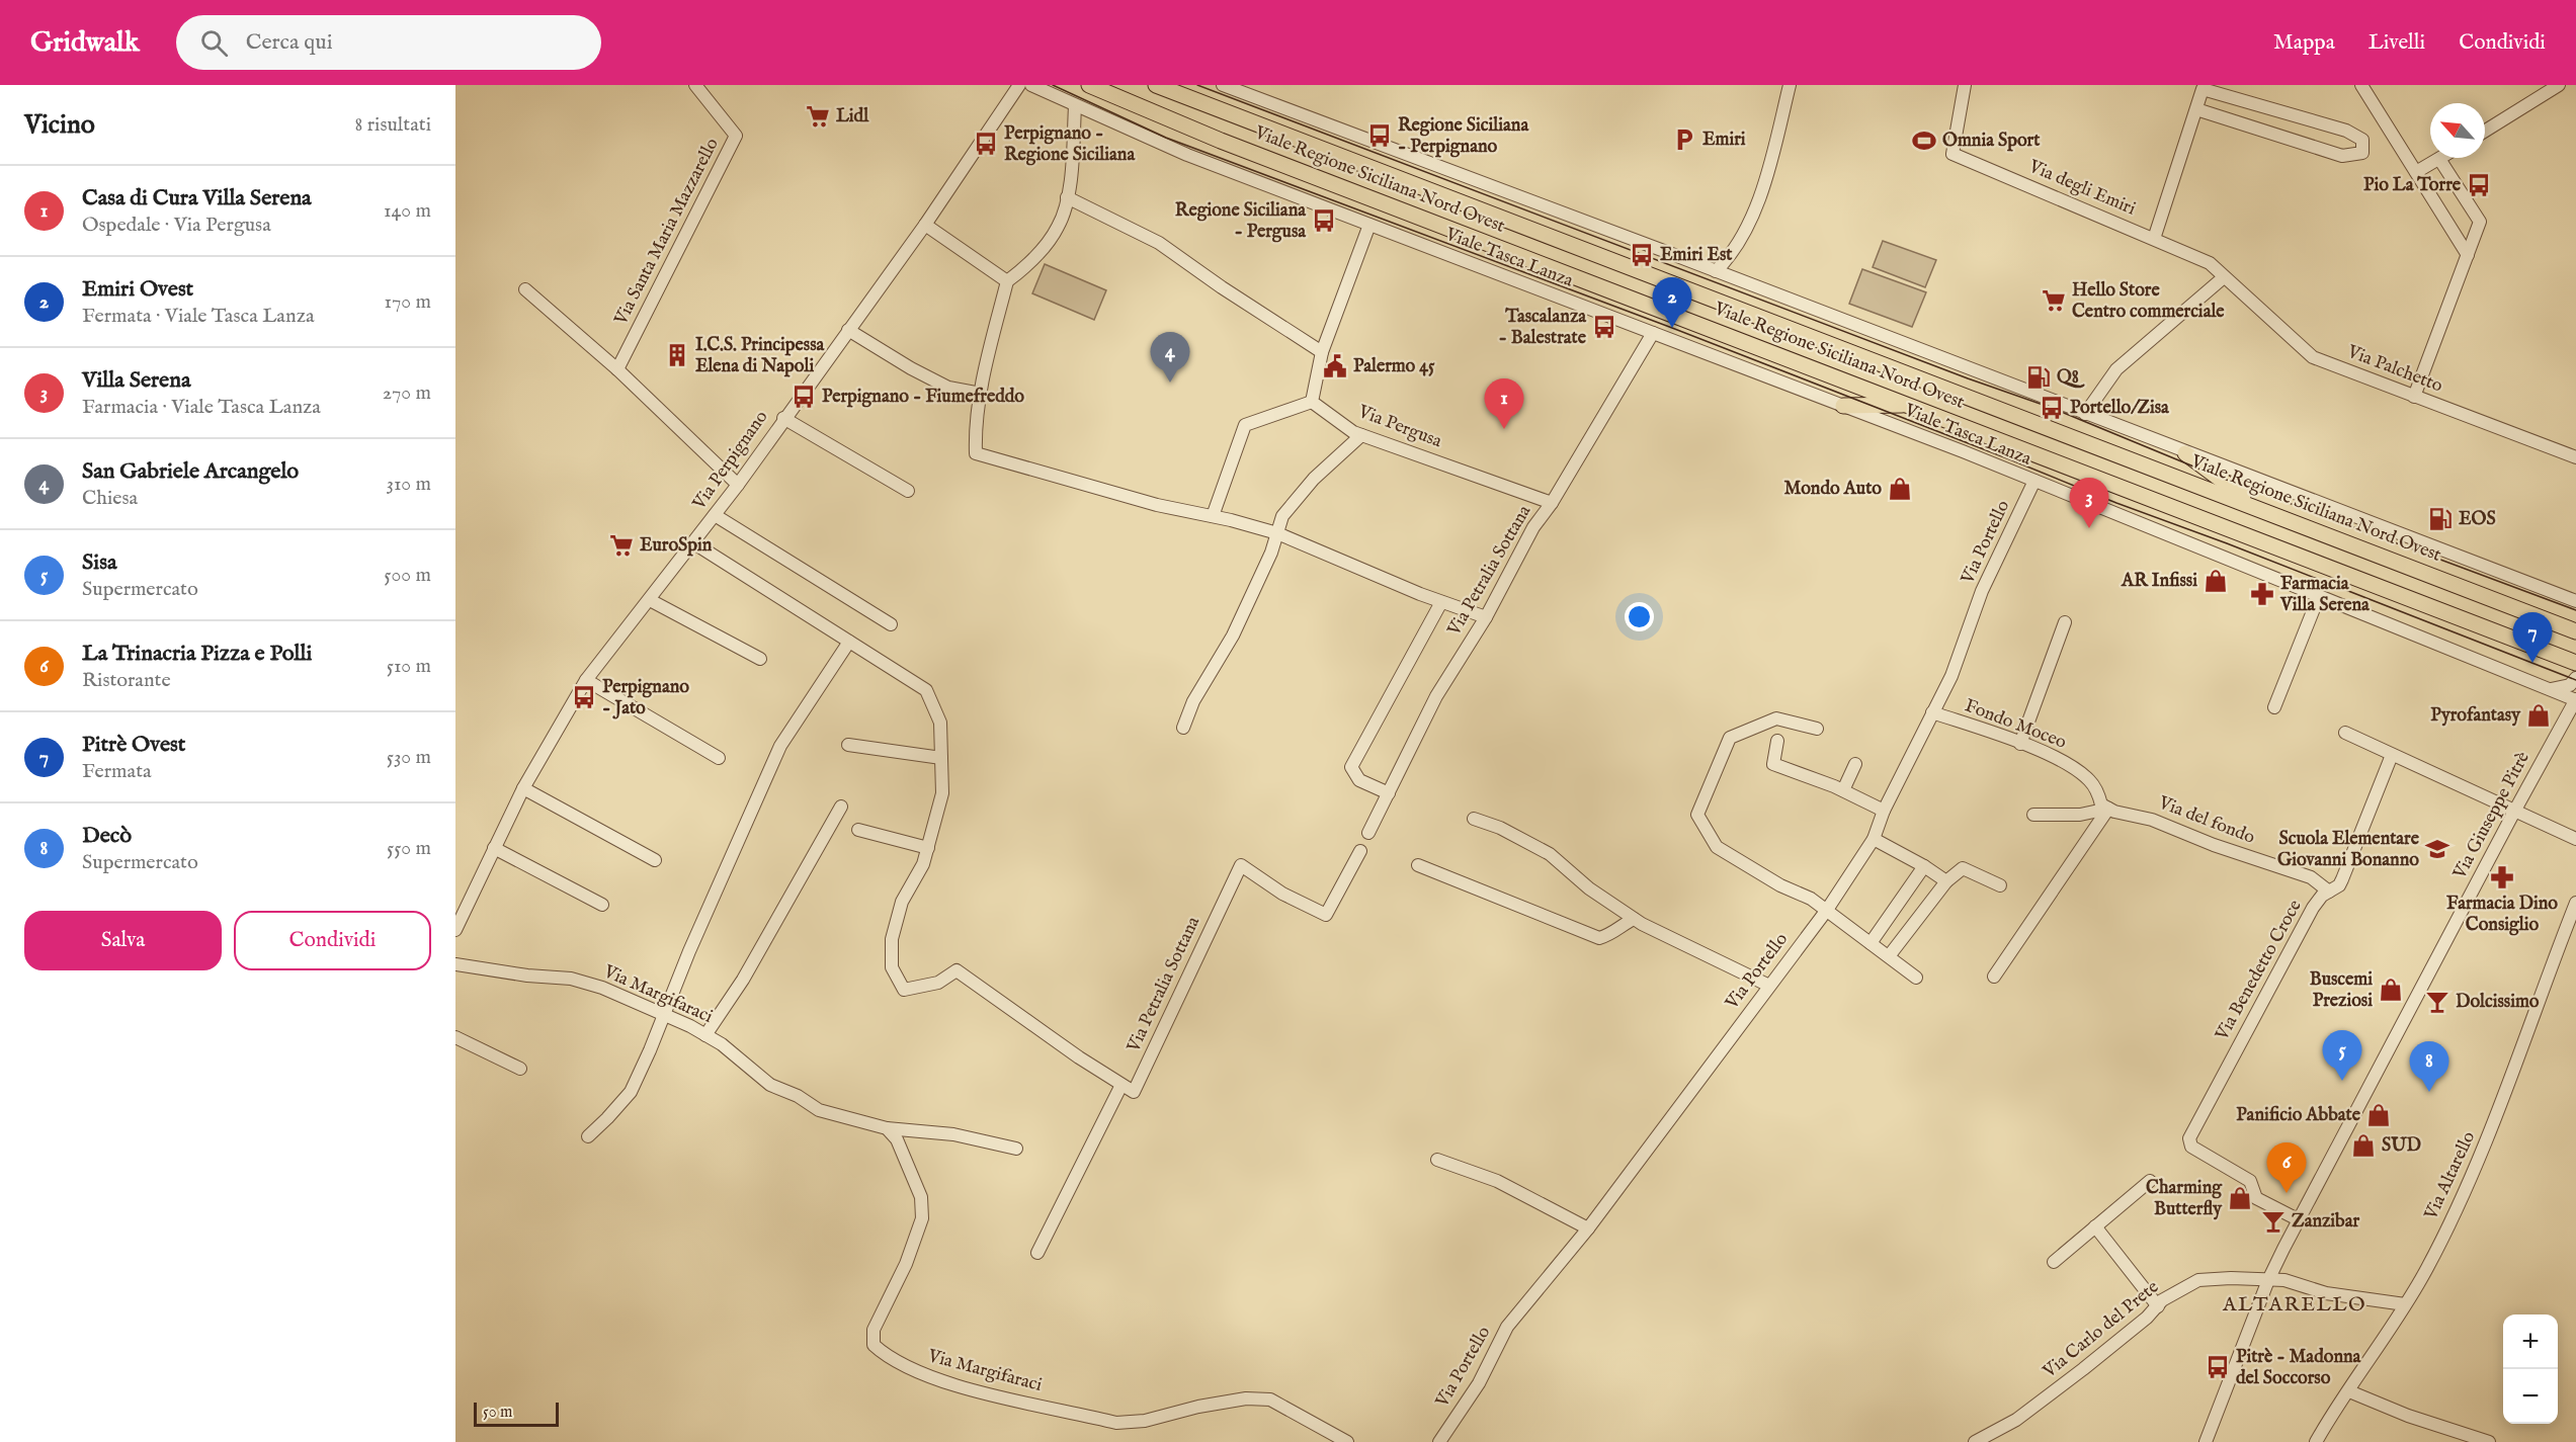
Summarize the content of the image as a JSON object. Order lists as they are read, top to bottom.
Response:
{
  "streets": {
    "main road": ["Viale Regione Siciliana Nord Ovest"],
    "street": [
      "Via degli Emiri",
      "Via Santa Maria Mazzarello",
      "Viale Tasca Lanza",
      "Via Palchetto",
      "Via Pergusa",
      "Via Perpignano",
      "Via Portello",
      "Via Petralia Sottana",
      "Fondo Moceo",
      "Via Giuseppe Pitrè",
      "Via del fondo",
      "Via Benedetto Croce",
      "Via Margifaraci",
      "Via Altarello",
      "Via Carlo del Prete"
    ]
  },
  "crossings": [
    ["Via degli Emiri", "Via Palchetto"],
    ["Viale Tasca Lanza", "Via Portello"],
    ["Viale Tasca Lanza", "Via Petralia Sottana"],
    ["Via Pergusa", "Via Petralia Sottana"],
    ["Via Portello", "Fondo Moceo"],
    ["Fondo Moceo", "Via del fondo"],
    ["Via Giuseppe Pitrè", "Via Benedetto Croce"],
    ["Via Giuseppe Pitrè", "Via Carlo del Prete"],
    ["Via del fondo", "Via Benedetto Croce"],
    ["Via Altarello", "Via Carlo del Prete"]
  ],
  "districts": ["ALTARELLO"],
  "places": {
    "supermarket": ["Lidl", "Hello Store Centro commerciale", "EuroSpin"],
    "bus stop": [
      "Regione Siciliana - Perpignano",
      "Perpignano - Regione Siciliana",
      "Pio La Torre",
      "Regione Siciliana - Pergusa",
      "Emiri Est",
      "Tascalanza - Balestrate",
      "Perpignano - Fiumefreddo",
      "Portello/Zisa",
      "Perpignano - Jato",
      "Pitrè - Madonna del Soccorso"
    ],
    "parking": ["Emiri"],
    "sports": ["Omnia Sport"],
    "building": ["I.C.S. Principessa Elena di Napoli"],
    "public building": ["Palermo 45"],
    "fuel station": ["Q8", "EOS"],
    "shop": [
      "Mondo Auto",
      "AR Infissi",
      "Pyrofantasy",
      "Buscemi Preziosi",
      "Panificio Abbate",
      "SUD",
      "Charming Butterfly"
    ],
    "pharmacy": ["Farmacia Villa Serena", "Farmacia Dino Consiglio"],
    "school or university": ["Scuola Elementare Giovanni Bonanno"],
    "bar": ["Dolcissimo", "Zanzibar"]
  },
  "scale_bar": "50 m",
  "north": "top left",
  "page": {
    "header": "Gridwalk",
    "search": "Cerca qui",
    "nav": ["Mappa", "Livelli", "Condividi"],
    "heading": ["Vicino", "8 risultati"],
    "list": [
      {
        "mark": "1",
        "name": "Casa di Cura Villa Serena",
        "note": "Ospedale · Via Pergusa",
        "value": "140 m"
      },
      {
        "mark": "2",
        "name": "Emiri Ovest",
        "note": "Fermata · Viale Tasca Lanza",
        "value": "170 m"
      },
      {
        "mark": "3",
        "name": "Villa Serena",
        "note": "Farmacia · Viale Tasca Lanza",
        "value": "270 m"
      },
      {
        "mark": "4",
        "name": "San Gabriele Arcangelo",
        "note": "Chiesa",
        "value": "310 m"
      },
      {
        "mark": "5",
        "name": "Sisa",
        "note": "Supermercato",
        "value": "500 m"
      },
      {
        "mark": "6",
        "name": "La Trinacria Pizza e Polli",
        "note": "Ristorante",
        "value": "510 m"
      },
      {
        "mark": "7",
        "name": "Pitrè Ovest",
        "note": "Fermata",
        "value": "530 m"
      },
      {
        "mark": "8",
        "name": "Decò",
        "note": "Supermercato",
        "value": "550 m"
      }
    ],
    "pins": [
      "2",
      "4",
      "1",
      "3",
      "7",
      "5",
      "8",
      "6"
    ],
    "buttons": ["Salva", "Condividi"],
    "map_buttons": ["+", "−"],
    "scale": "50 m"
  }
}
